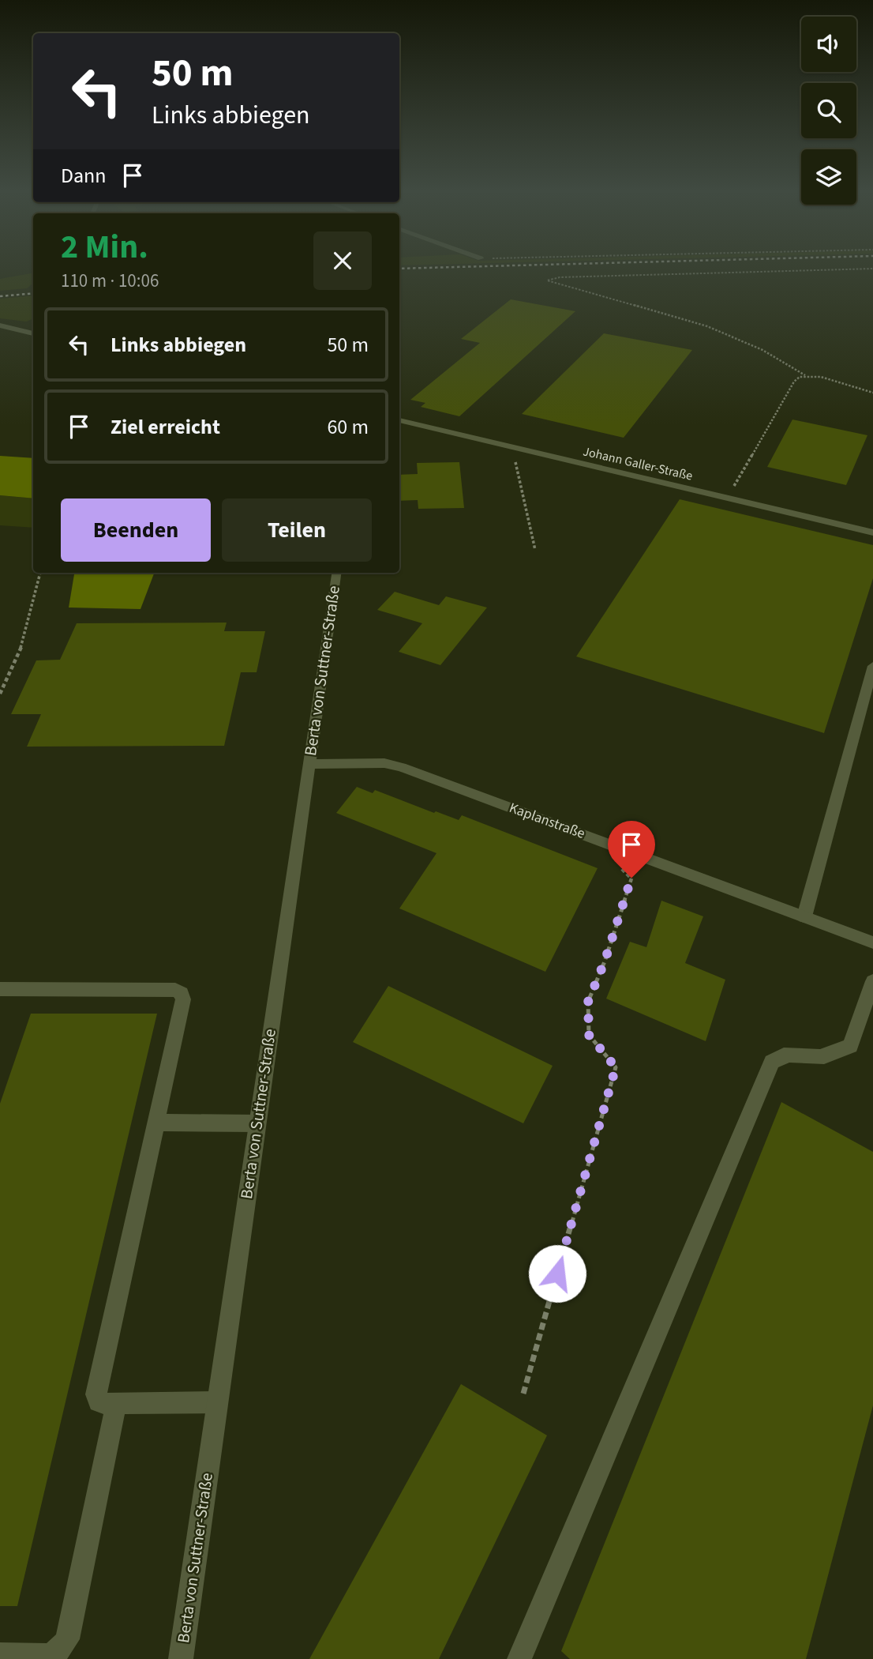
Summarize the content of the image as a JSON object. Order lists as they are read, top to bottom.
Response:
{
  "streets": {
    "street": ["Johann Galler-Straße", "Berta von Suttner-Straße", "Kaplanstraße"]
  },
  "crossings": [
    ["Berta von Suttner-Straße", "Kaplanstraße"]
  ],
  "page": {
    "turn": ["50 m", "Links abbiegen"],
    "then": "Dann",
    "heading": ["2 Min.", "110 m · 10:06"],
    "list": [
      {
        "name": "Links abbiegen",
        "value": "50 m"
      },
      {
        "name": "Ziel erreicht",
        "value": "60 m"
      }
    ],
    "buttons": ["Beenden", "Teilen"]
  }
}
